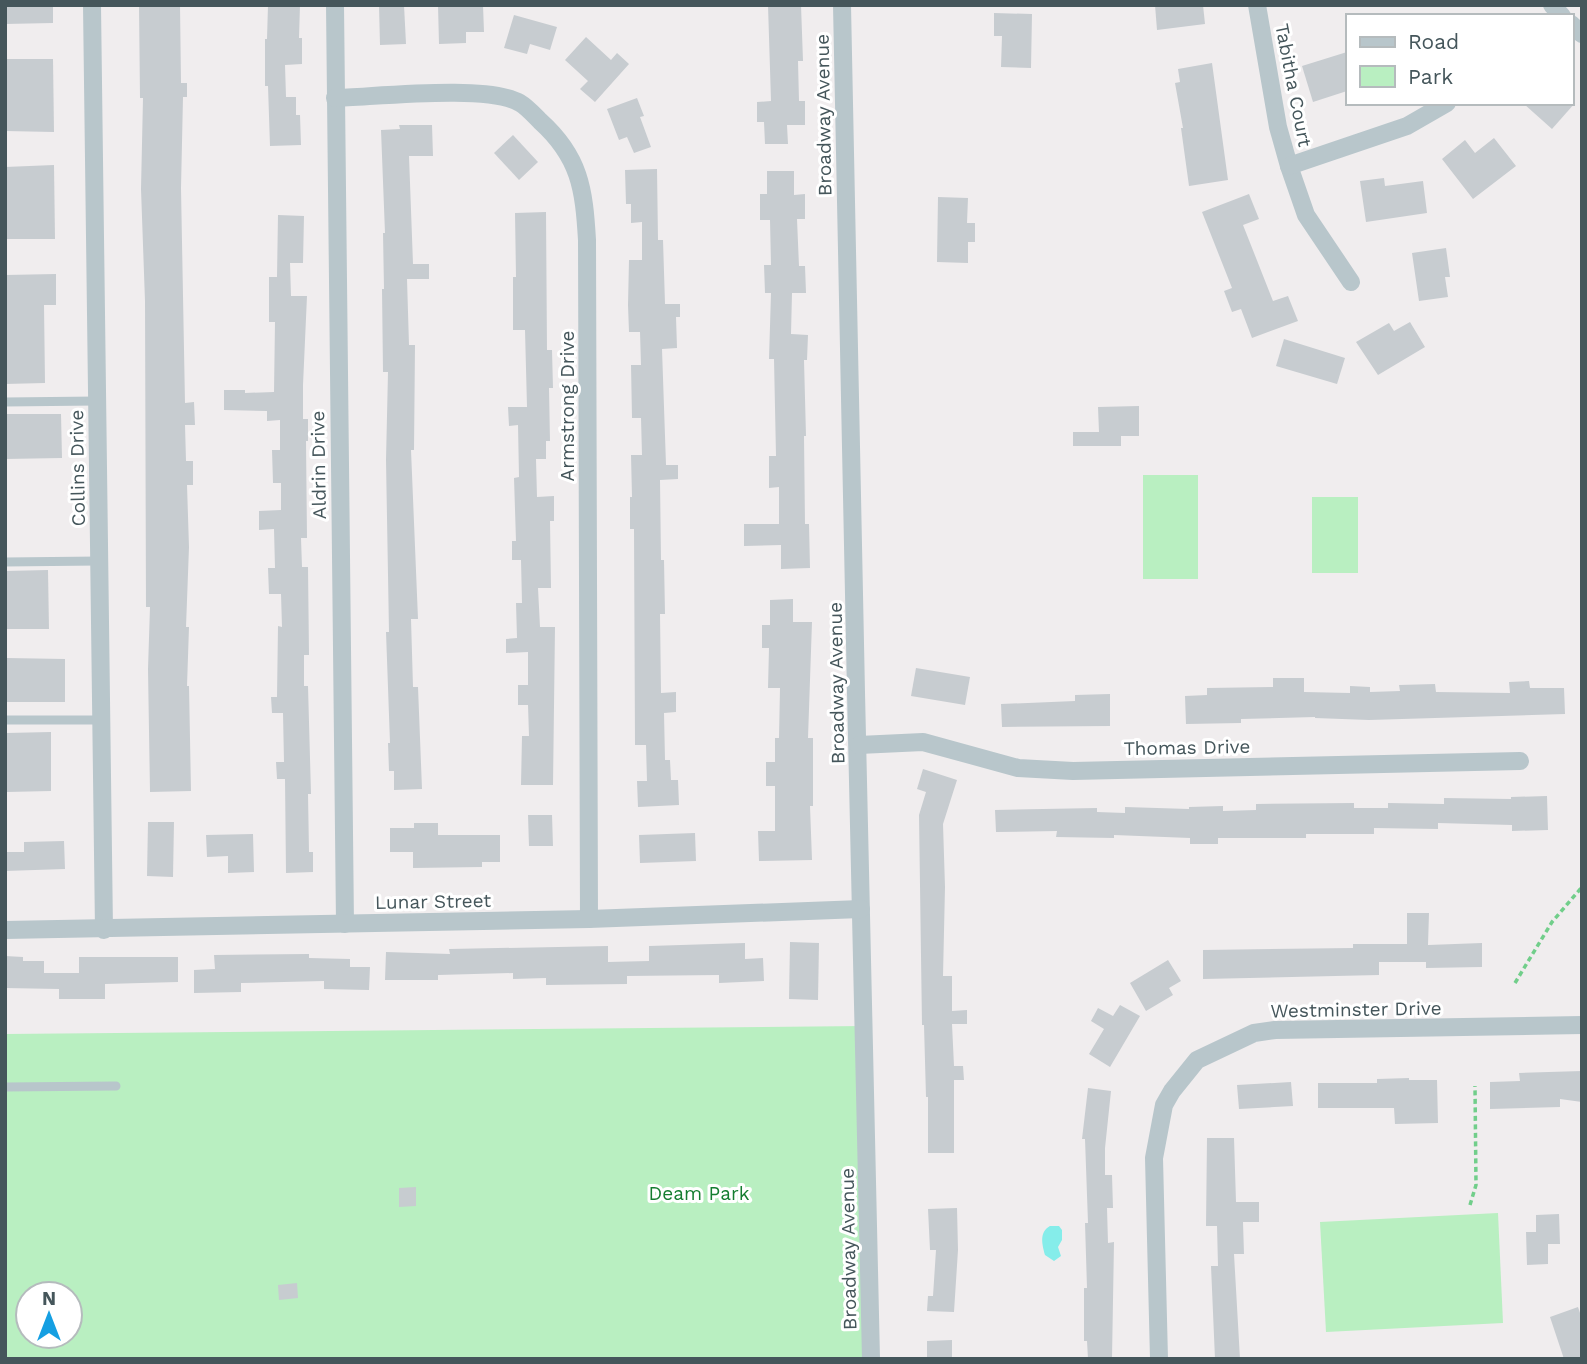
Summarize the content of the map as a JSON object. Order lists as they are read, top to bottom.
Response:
{
  "streets": {
    "street": [
      "Tabitha Court",
      "Broadway Avenue",
      "Armstrong Drive",
      "Aldrin Drive",
      "Collins Drive",
      "Thomas Drive",
      "Lunar Street",
      "Westminster Drive"
    ]
  },
  "crossings": [
    ["Broadway Avenue", "Thomas Drive"],
    ["Broadway Avenue", "Lunar Street"],
    ["Armstrong Drive", "Aldrin Drive"],
    ["Armstrong Drive", "Lunar Street"],
    ["Aldrin Drive", "Lunar Street"],
    ["Collins Drive", "Lunar Street"]
  ],
  "parks": ["Deam Park"],
  "legend": ["Road", "Park"],
  "north": "top"
}
